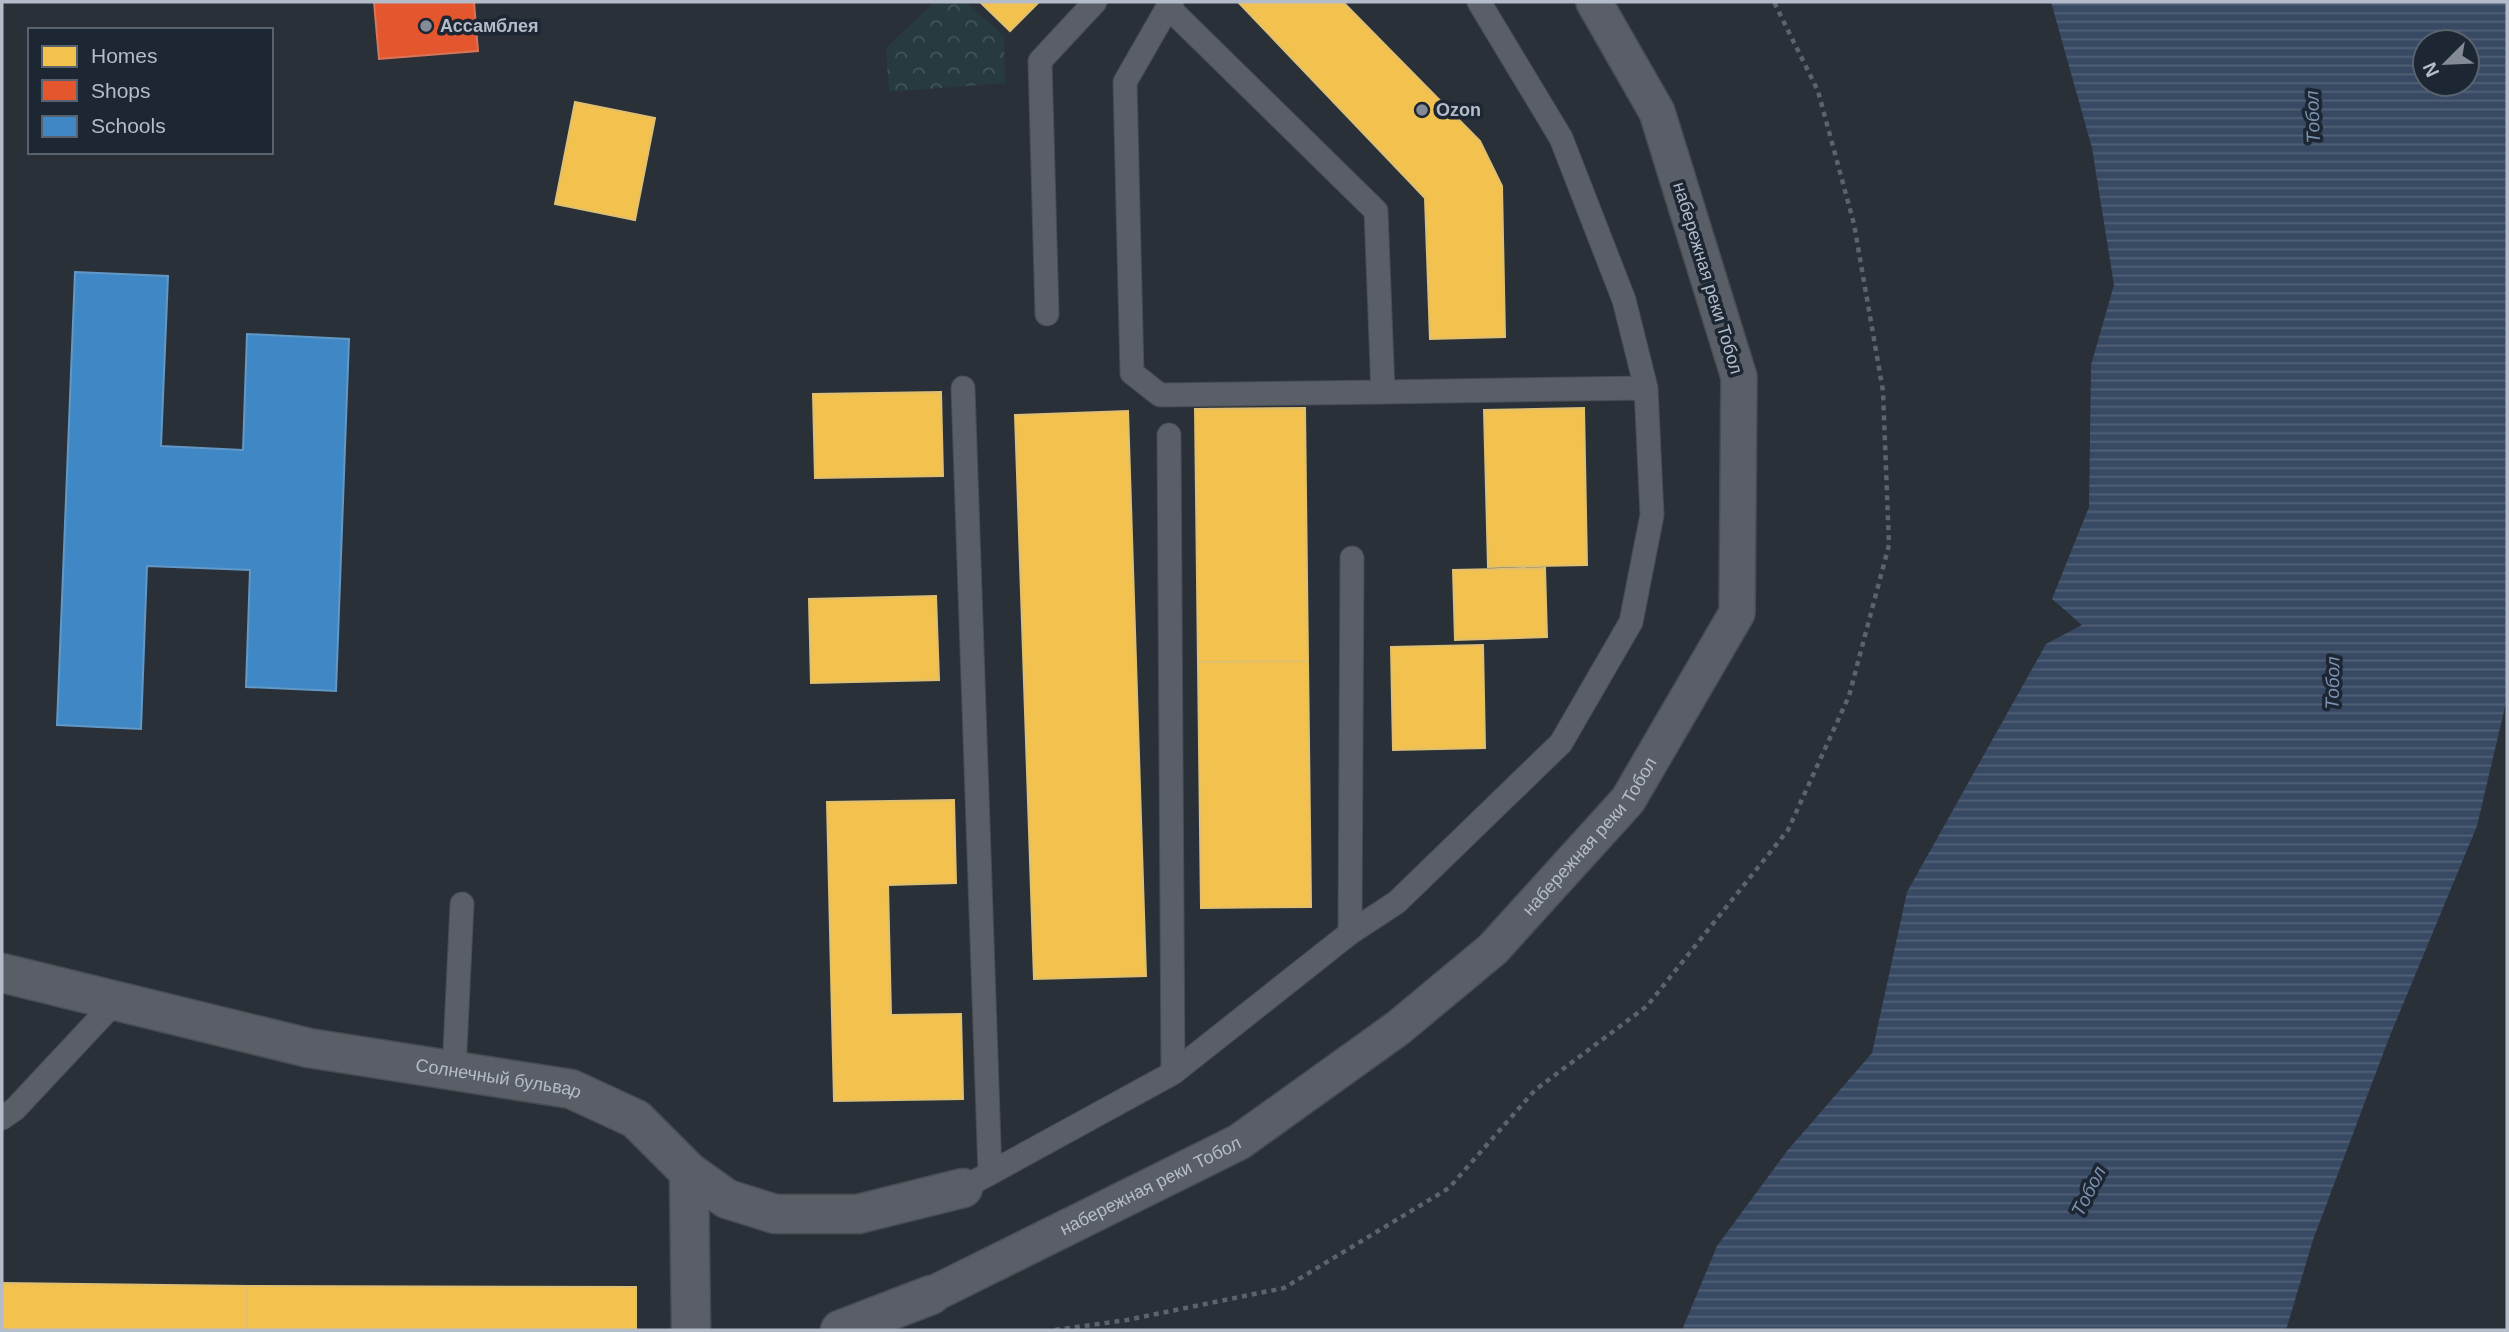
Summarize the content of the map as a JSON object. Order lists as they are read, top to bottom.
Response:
{
  "streets": {
    "street": ["набережная реки Тобол", "Солнечный бульвар"]
  },
  "water": ["Тобол"],
  "places": ["Ассамблея", "Ozon"],
  "legend": ["Homes", "Shops", "Schools"],
  "north": "bottom left"
}
